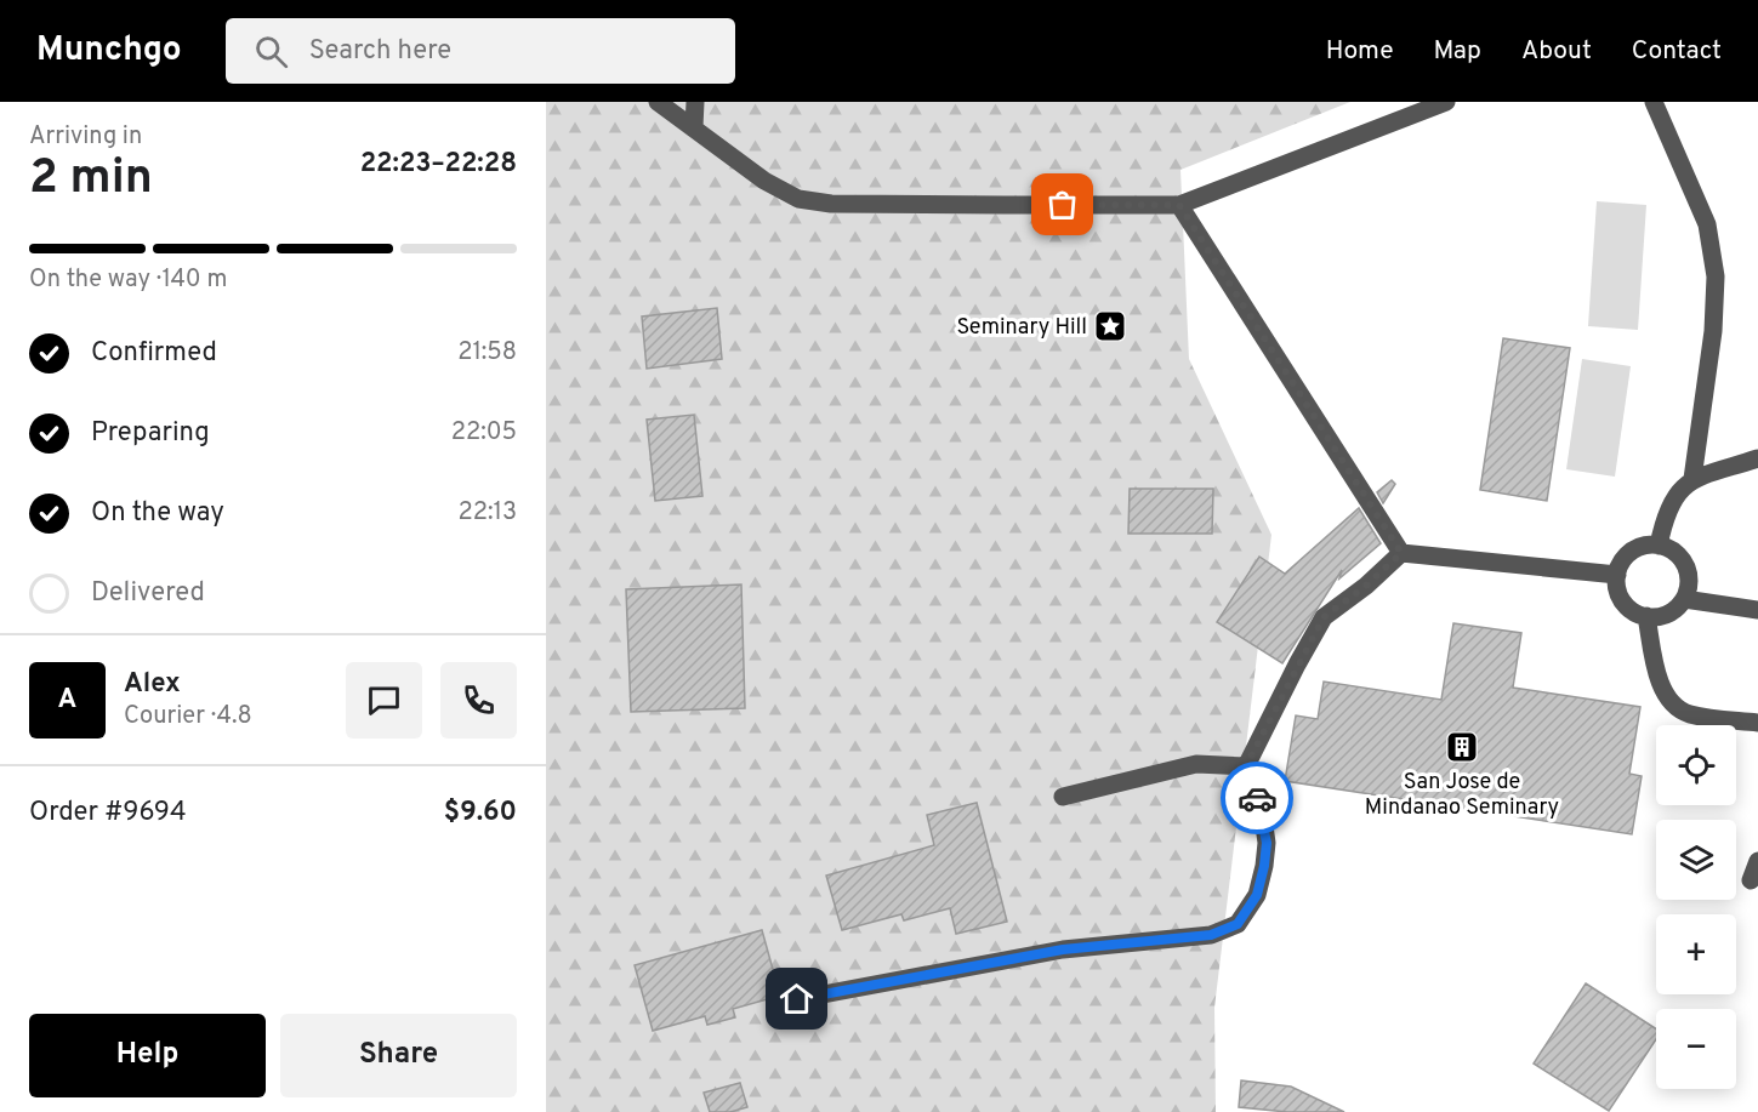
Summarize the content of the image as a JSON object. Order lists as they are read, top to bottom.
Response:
{
  "places": {
    "place": ["Seminary Hill"],
    "building": ["San Jose de Mindanao Seminary"]
  },
  "page": {
    "header": "Munchgo",
    "search": "Search here",
    "nav": [
      "Home",
      "Map",
      "About",
      "Contact"
    ],
    "heading": ["2 min", "Arriving in", "22:23–22:28"],
    "panel": [
      "Alex",
      "Courier · 4.8",
      "Order #9694",
      "$9.60"
    ],
    "bar": "On the way · 140 m",
    "list": [
      ["Confirmed", "21:58"],
      ["Preparing", "22:05"],
      ["On the way", "22:13"],
      "Delivered"
    ],
    "round": "A",
    "map_buttons": ["+", "−"],
    "buttons": ["Help", "Share"]
  }
}
